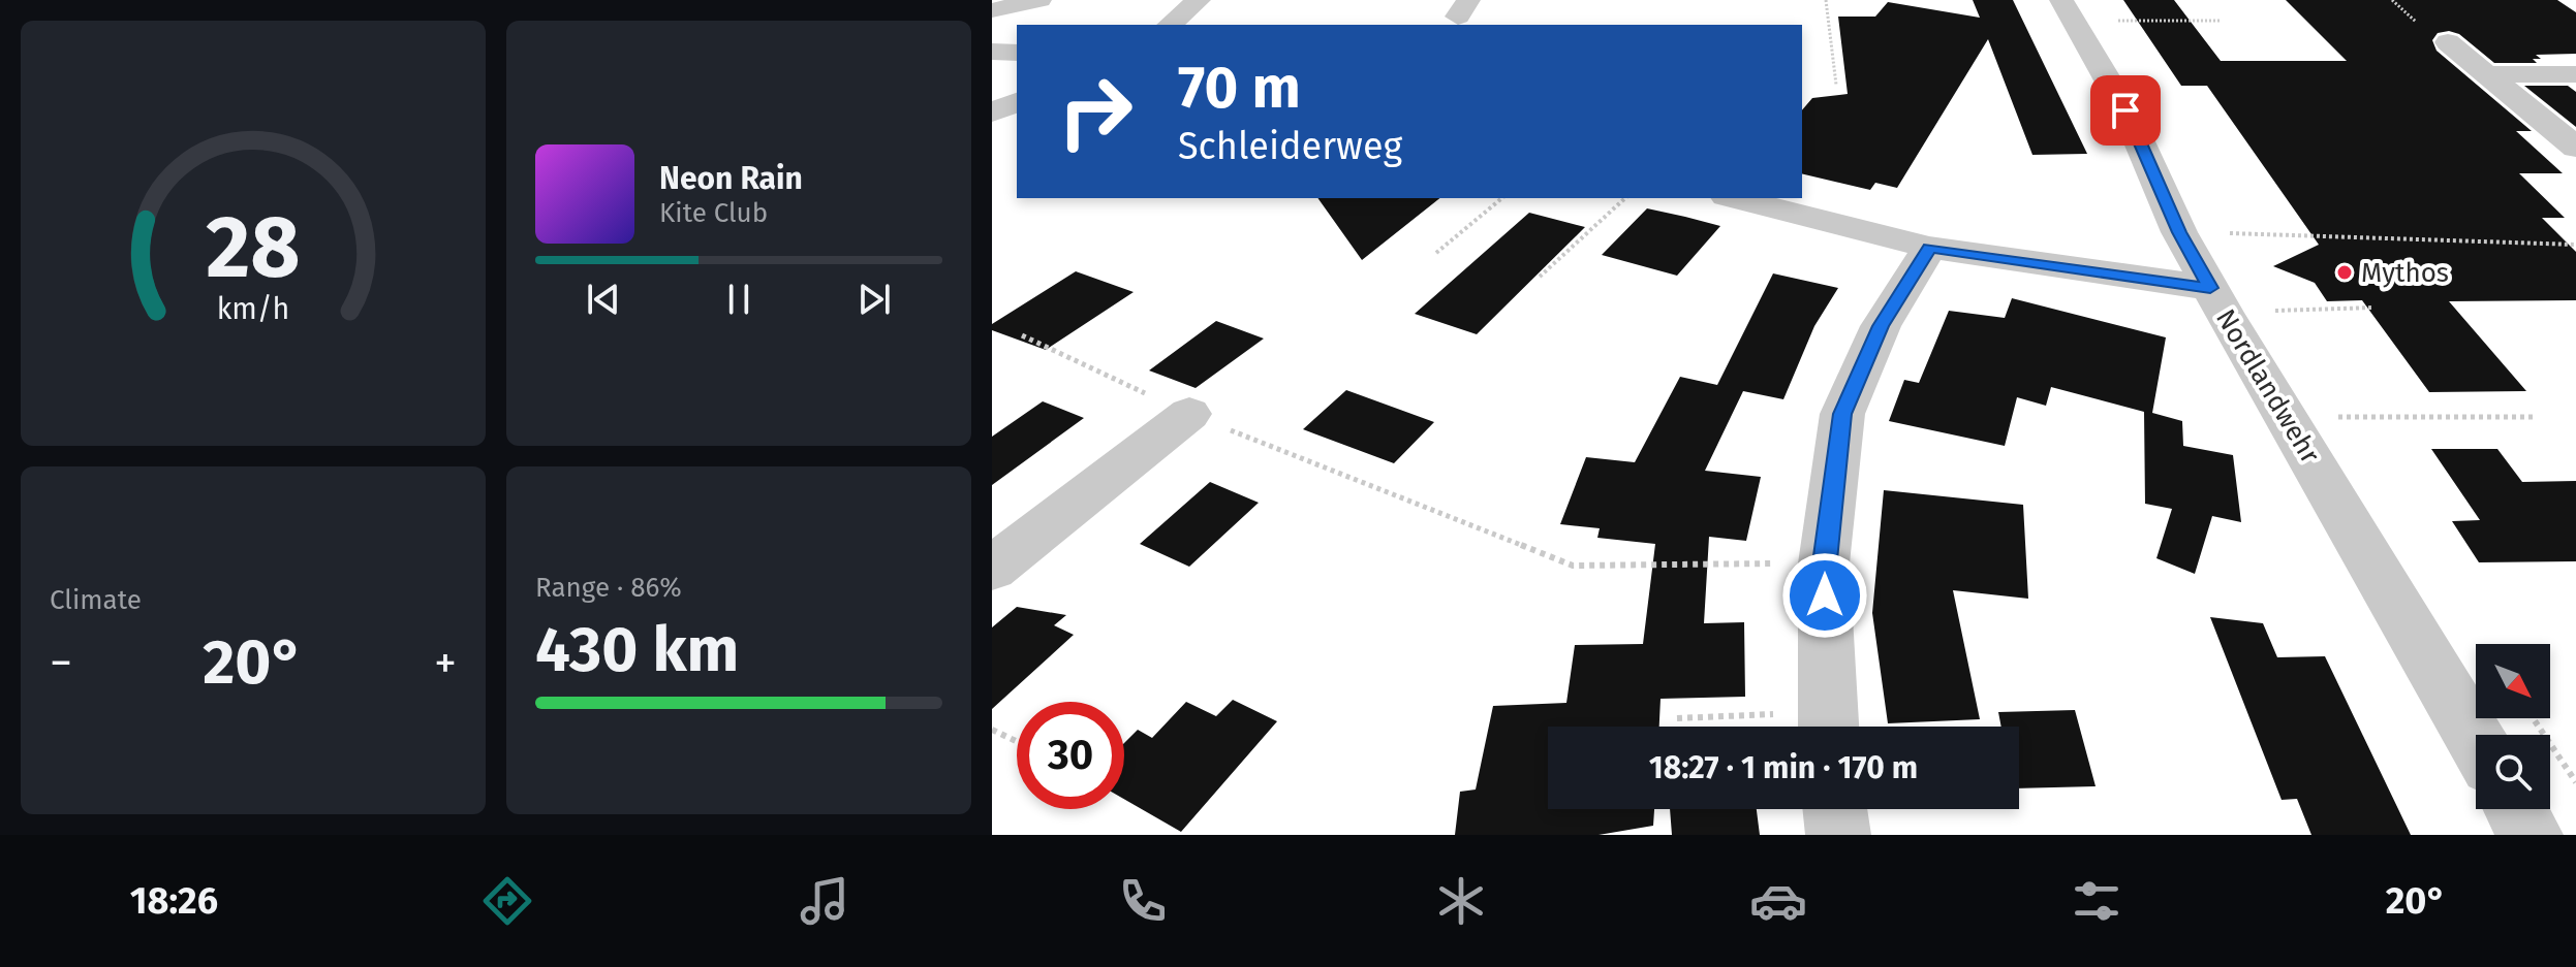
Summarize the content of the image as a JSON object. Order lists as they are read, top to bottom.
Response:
{
  "streets": {
    "street": ["Nordlandwehr"]
  },
  "places": ["Mythos"],
  "north": "bottom right",
  "page": {
    "turn": ["70 m", "Schleiderweg"],
    "song": ["Neon Rain", "Kite Club"],
    "tile": [
      "Climate",
      ["Range · 86%", "430 km"]
    ],
    "heat": ["−", "20°", "+"],
    "limit": "30",
    "trip": "18:27 · 1 min · 170 m",
    "tabs": ["18:26", "20°"],
    "gauge": ["28", "km/h"]
  }
}
